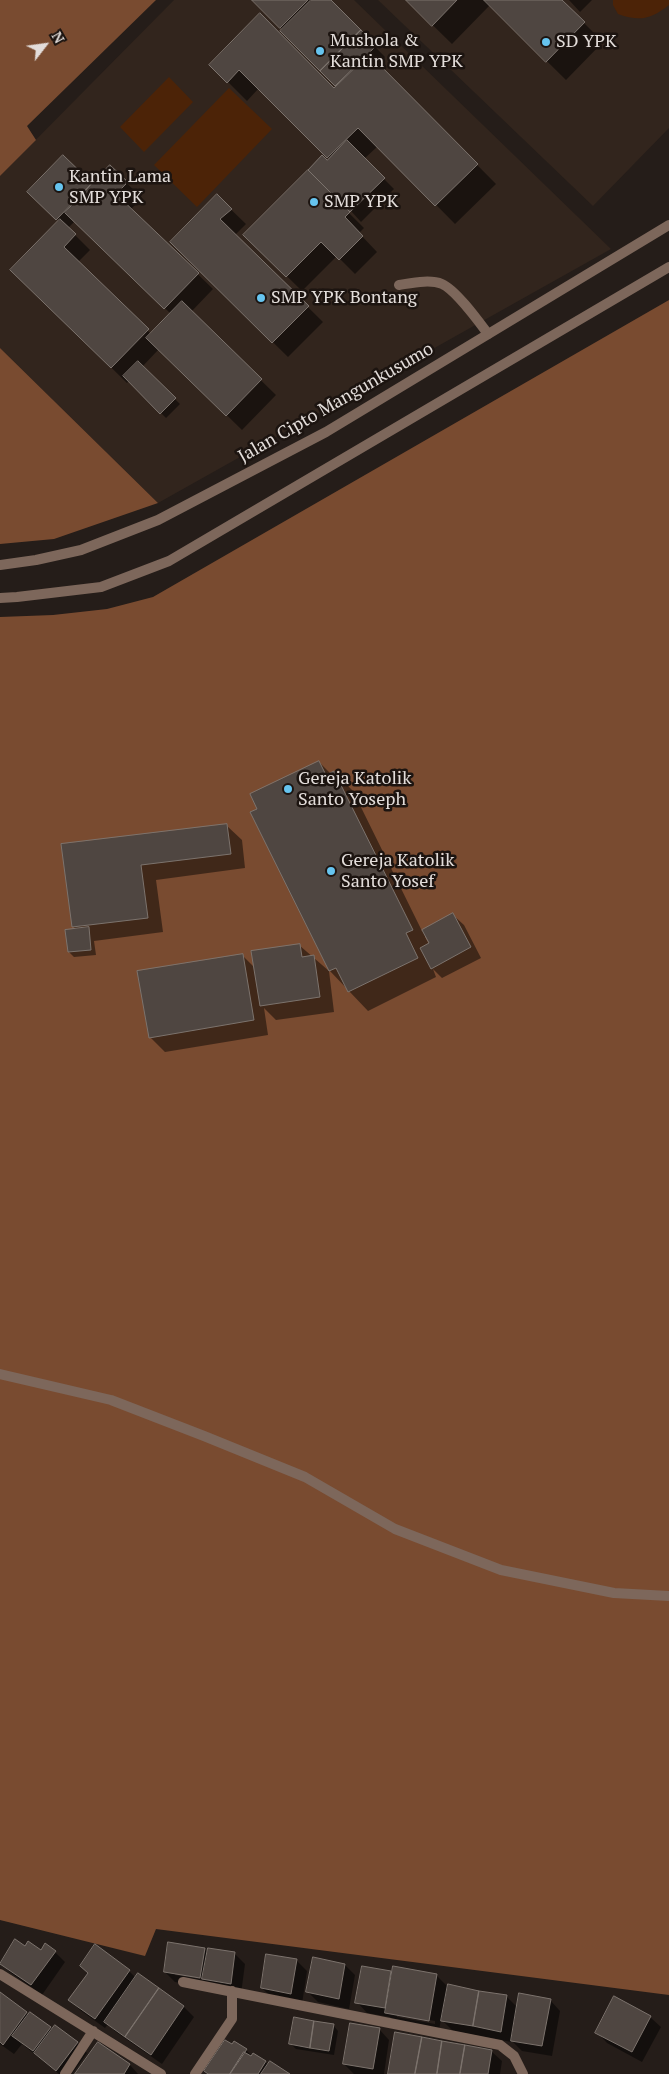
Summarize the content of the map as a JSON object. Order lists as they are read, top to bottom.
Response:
{
  "streets": {
    "street": ["Jalan Cipto Mangunkusumo"]
  },
  "places": [
    "SD YPK",
    "Mushola & Kantin SMP YPK",
    "Kantin Lama SMP YPK",
    "SMP YPK",
    "SMP YPK Bontang",
    "Gereja Katolik Santo Yoseph",
    "Gereja Katolik Santo Yosef"
  ],
  "north": "top right"
}
